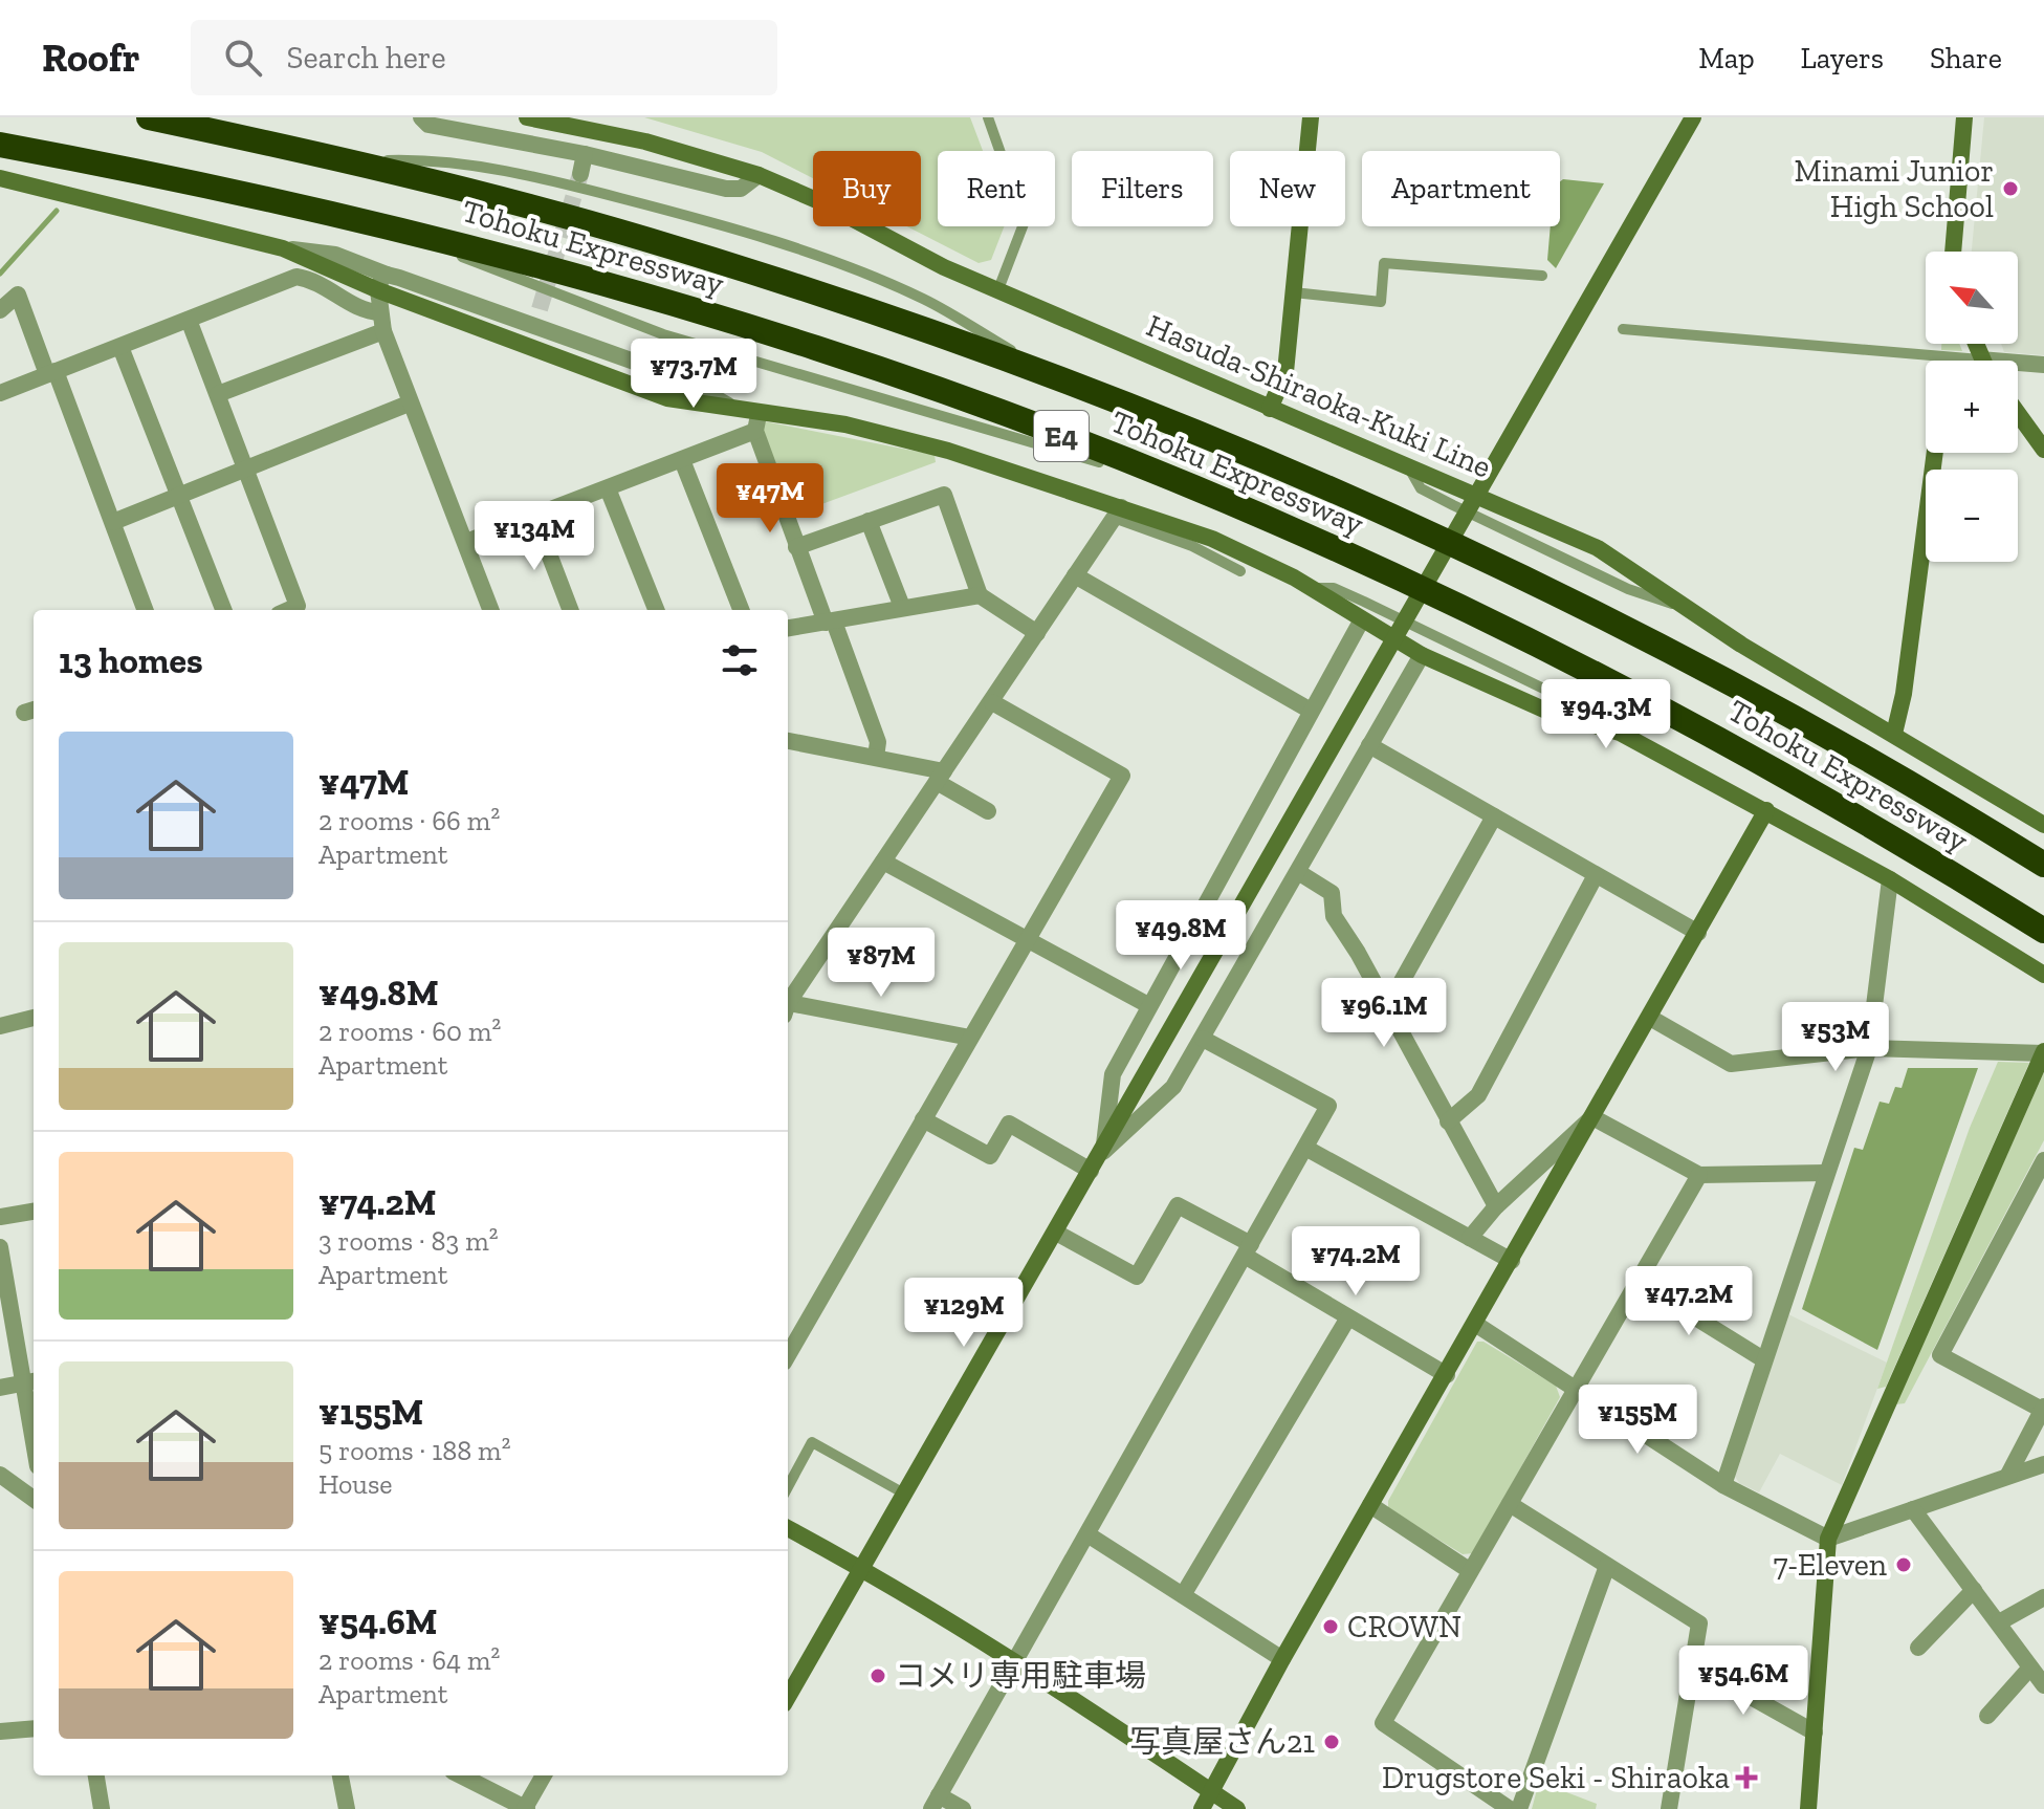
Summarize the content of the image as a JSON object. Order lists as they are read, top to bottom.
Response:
{
  "streets": {
    "highway": ["Tohoku Expressway", "E4"],
    "street": ["Hasuda-Shiraoka-Kuki Line"]
  },
  "places": {
    "other": [
      "Minami Junior High School",
      "7-Eleven",
      "CROWN",
      "コメリ専用駐車場",
      "写真屋さん21"
    ],
    "health": ["Drugstore Seki - Shiraoka"]
  },
  "north": "top left",
  "page": {
    "header": "Roofr",
    "search": "Search here",
    "nav": ["Map", "Layers", "Share"],
    "chip": [
      "Buy",
      "Rent",
      "Filters",
      "New",
      "Apartment"
    ],
    "map_buttons": ["+", "−"],
    "price": [
      "¥73.7M",
      "¥47M",
      "¥134M",
      "¥94.3M",
      "¥49.8M",
      "¥87M",
      "¥96.1M",
      "¥53M",
      "¥74.2M",
      "¥47.2M",
      "¥129M",
      "¥155M",
      "¥54.6M"
    ],
    "heading": "13 homes",
    "list": [
      {
        "name": "¥47M",
        "note": "2 rooms · 66 m² · Apartment"
      },
      {
        "name": "¥49.8M",
        "note": "2 rooms · 60 m² · Apartment"
      },
      {
        "name": "¥74.2M",
        "note": "3 rooms · 83 m² · Apartment"
      },
      {
        "name": "¥155M",
        "note": "5 rooms · 188 m² · House"
      },
      {
        "name": "¥54.6M",
        "note": "2 rooms · 64 m² · Apartment"
      }
    ]
  }
}
